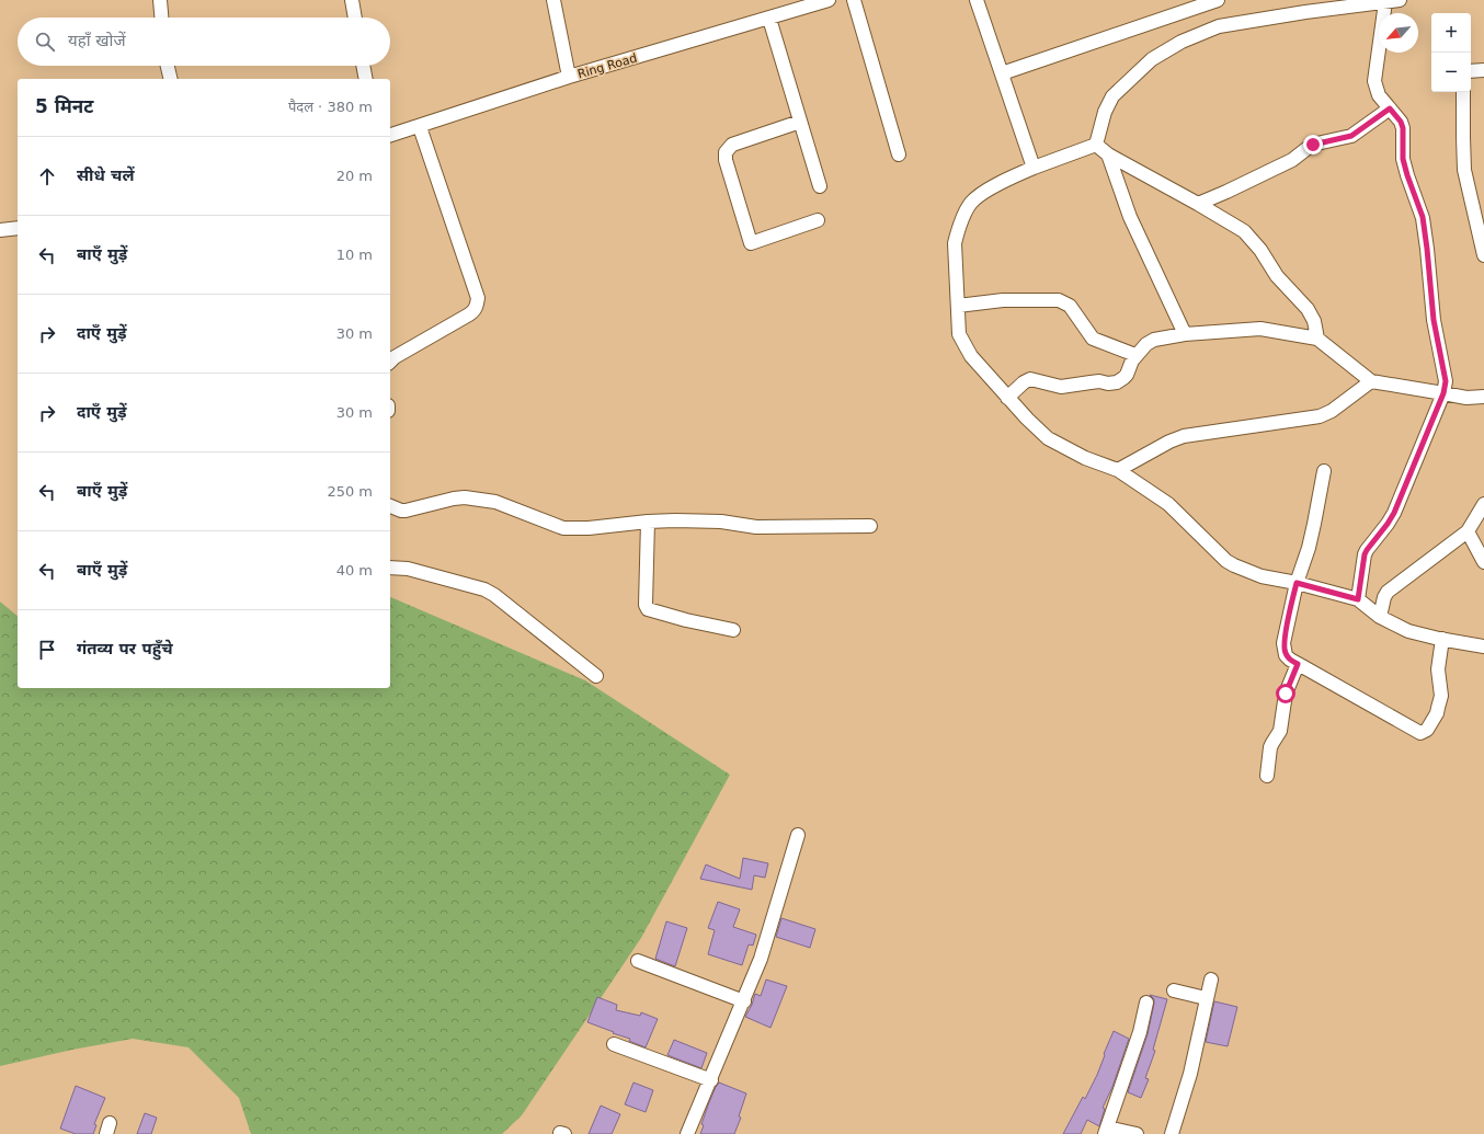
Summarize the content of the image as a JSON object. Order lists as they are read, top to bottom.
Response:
{
  "streets": {
    "street": ["Ring Road"]
  },
  "north": "bottom left",
  "page": {
    "map_buttons": ["+", "−"],
    "search": "यहाँ खोजें",
    "heading": ["5 मिनट", "पैदल · 380 m"],
    "list": [
      ["सीधे चलें", "20 m"],
      ["बाएँ मुड़ें", "10 m"],
      ["दाएँ मुड़ें", "30 m"],
      ["दाएँ मुड़ें", "30 m"],
      ["बाएँ मुड़ें", "250 m"],
      ["बाएँ मुड़ें", "40 m"],
      "गंतव्य पर पहुँचे"
    ]
  }
}
